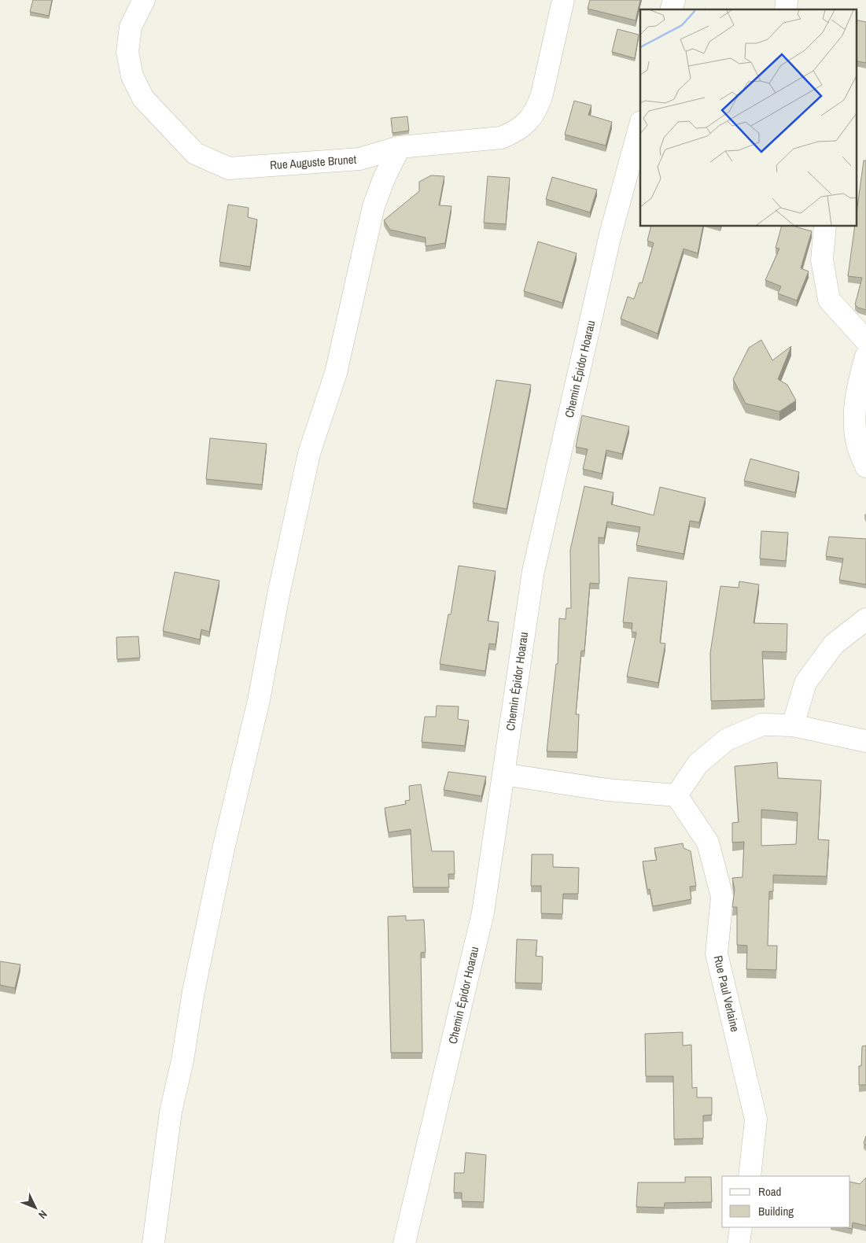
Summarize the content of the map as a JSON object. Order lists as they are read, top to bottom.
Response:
{
  "streets": {
    "street": ["Rue Auguste Brunet", "Chemin Épidor Hoarau", "Rue Paul Verlaine"]
  },
  "legend": ["Road", "Building"],
  "north": "bottom right"
}
